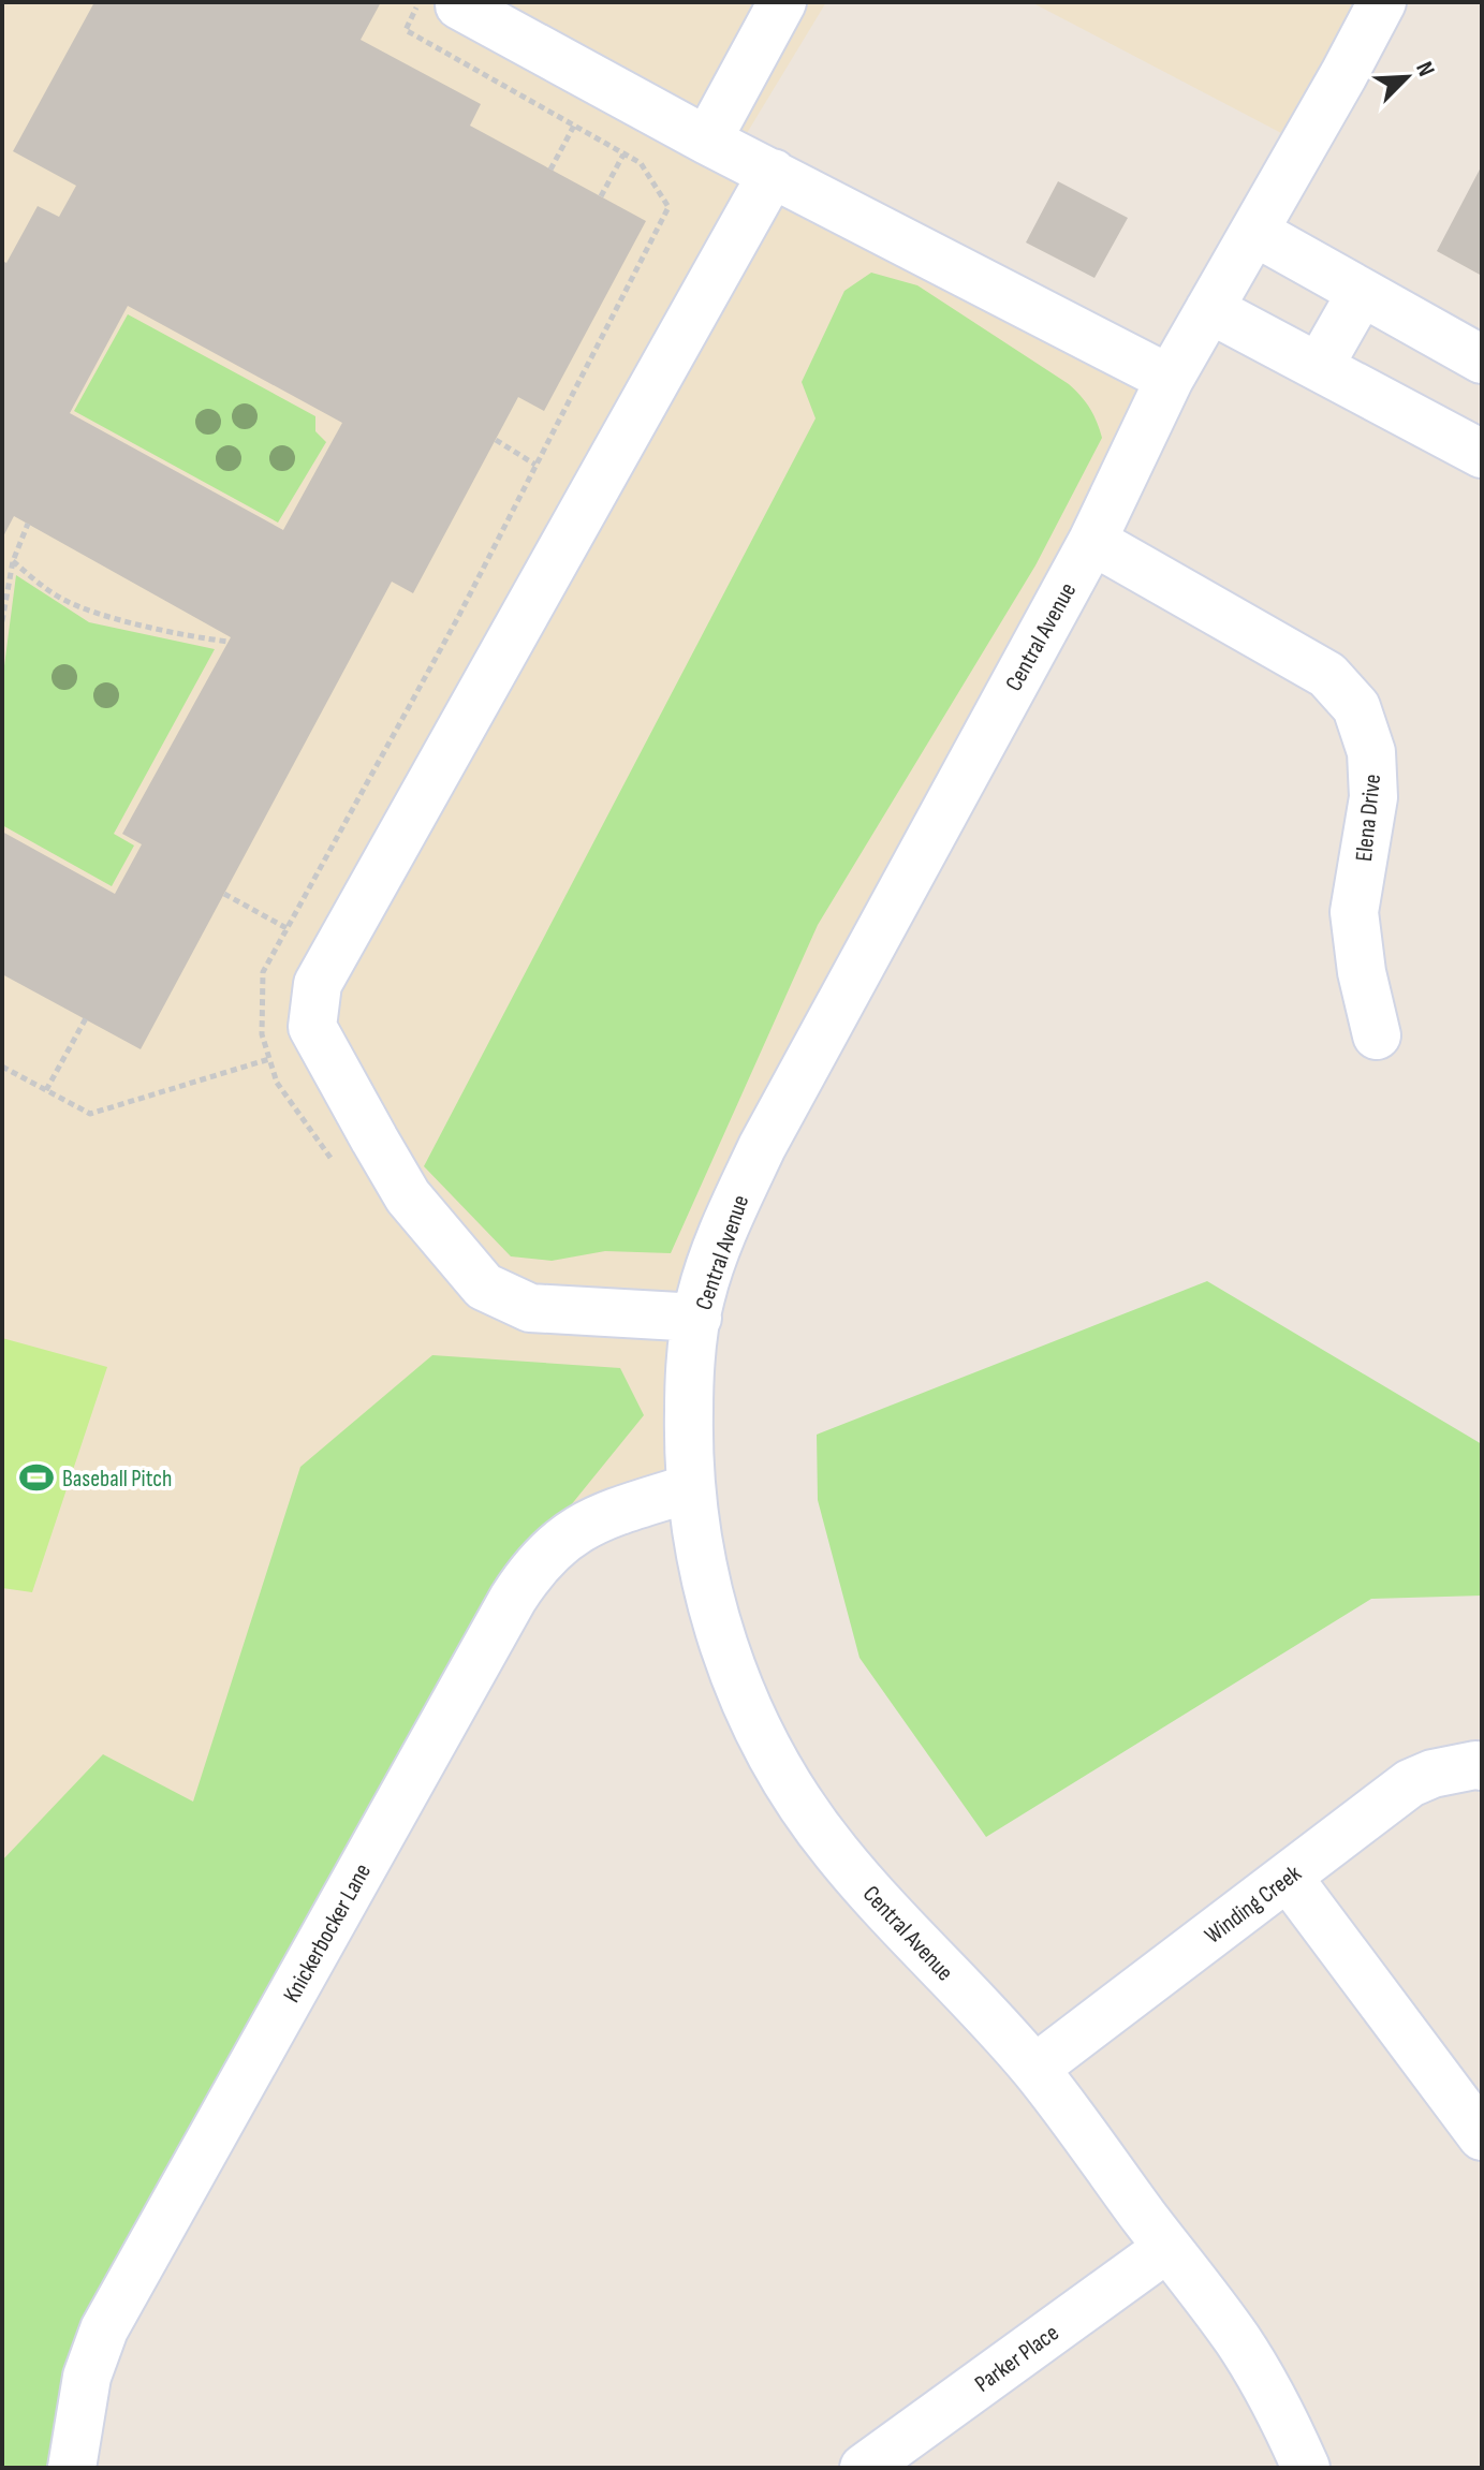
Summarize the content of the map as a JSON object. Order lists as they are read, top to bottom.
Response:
{
  "streets": {
    "street": [
      "Central Avenue",
      "Elena Drive",
      "Winding Creek",
      "Knickerbocker Lane",
      "Parker Place"
    ]
  },
  "crossings": [
    ["Central Avenue", "Elena Drive"],
    ["Central Avenue", "Winding Creek"],
    ["Central Avenue", "Knickerbocker Lane"],
    ["Central Avenue", "Parker Place"]
  ],
  "places": {
    "sports": ["Baseball Pitch"]
  },
  "north": "top right"
}
